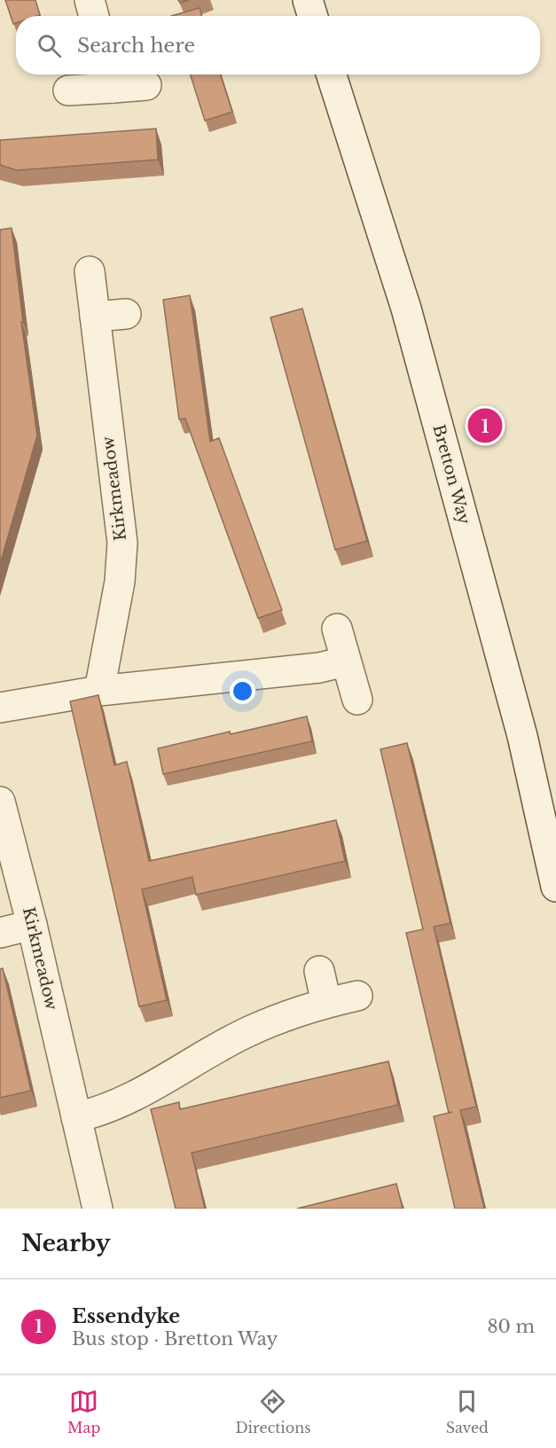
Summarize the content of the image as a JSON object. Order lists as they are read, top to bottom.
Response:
{
  "streets": {
    "street": ["Bretton Way", "Kirkmeadow"]
  },
  "page": {
    "search": "Search here",
    "pins": "1",
    "heading": "Nearby",
    "list": [
      {
        "mark": "1",
        "name": "Essendyke",
        "note": "Bus stop · Bretton Way",
        "value": "80 m"
      }
    ],
    "nav": ["Map", "Directions", "Saved"]
  }
}
